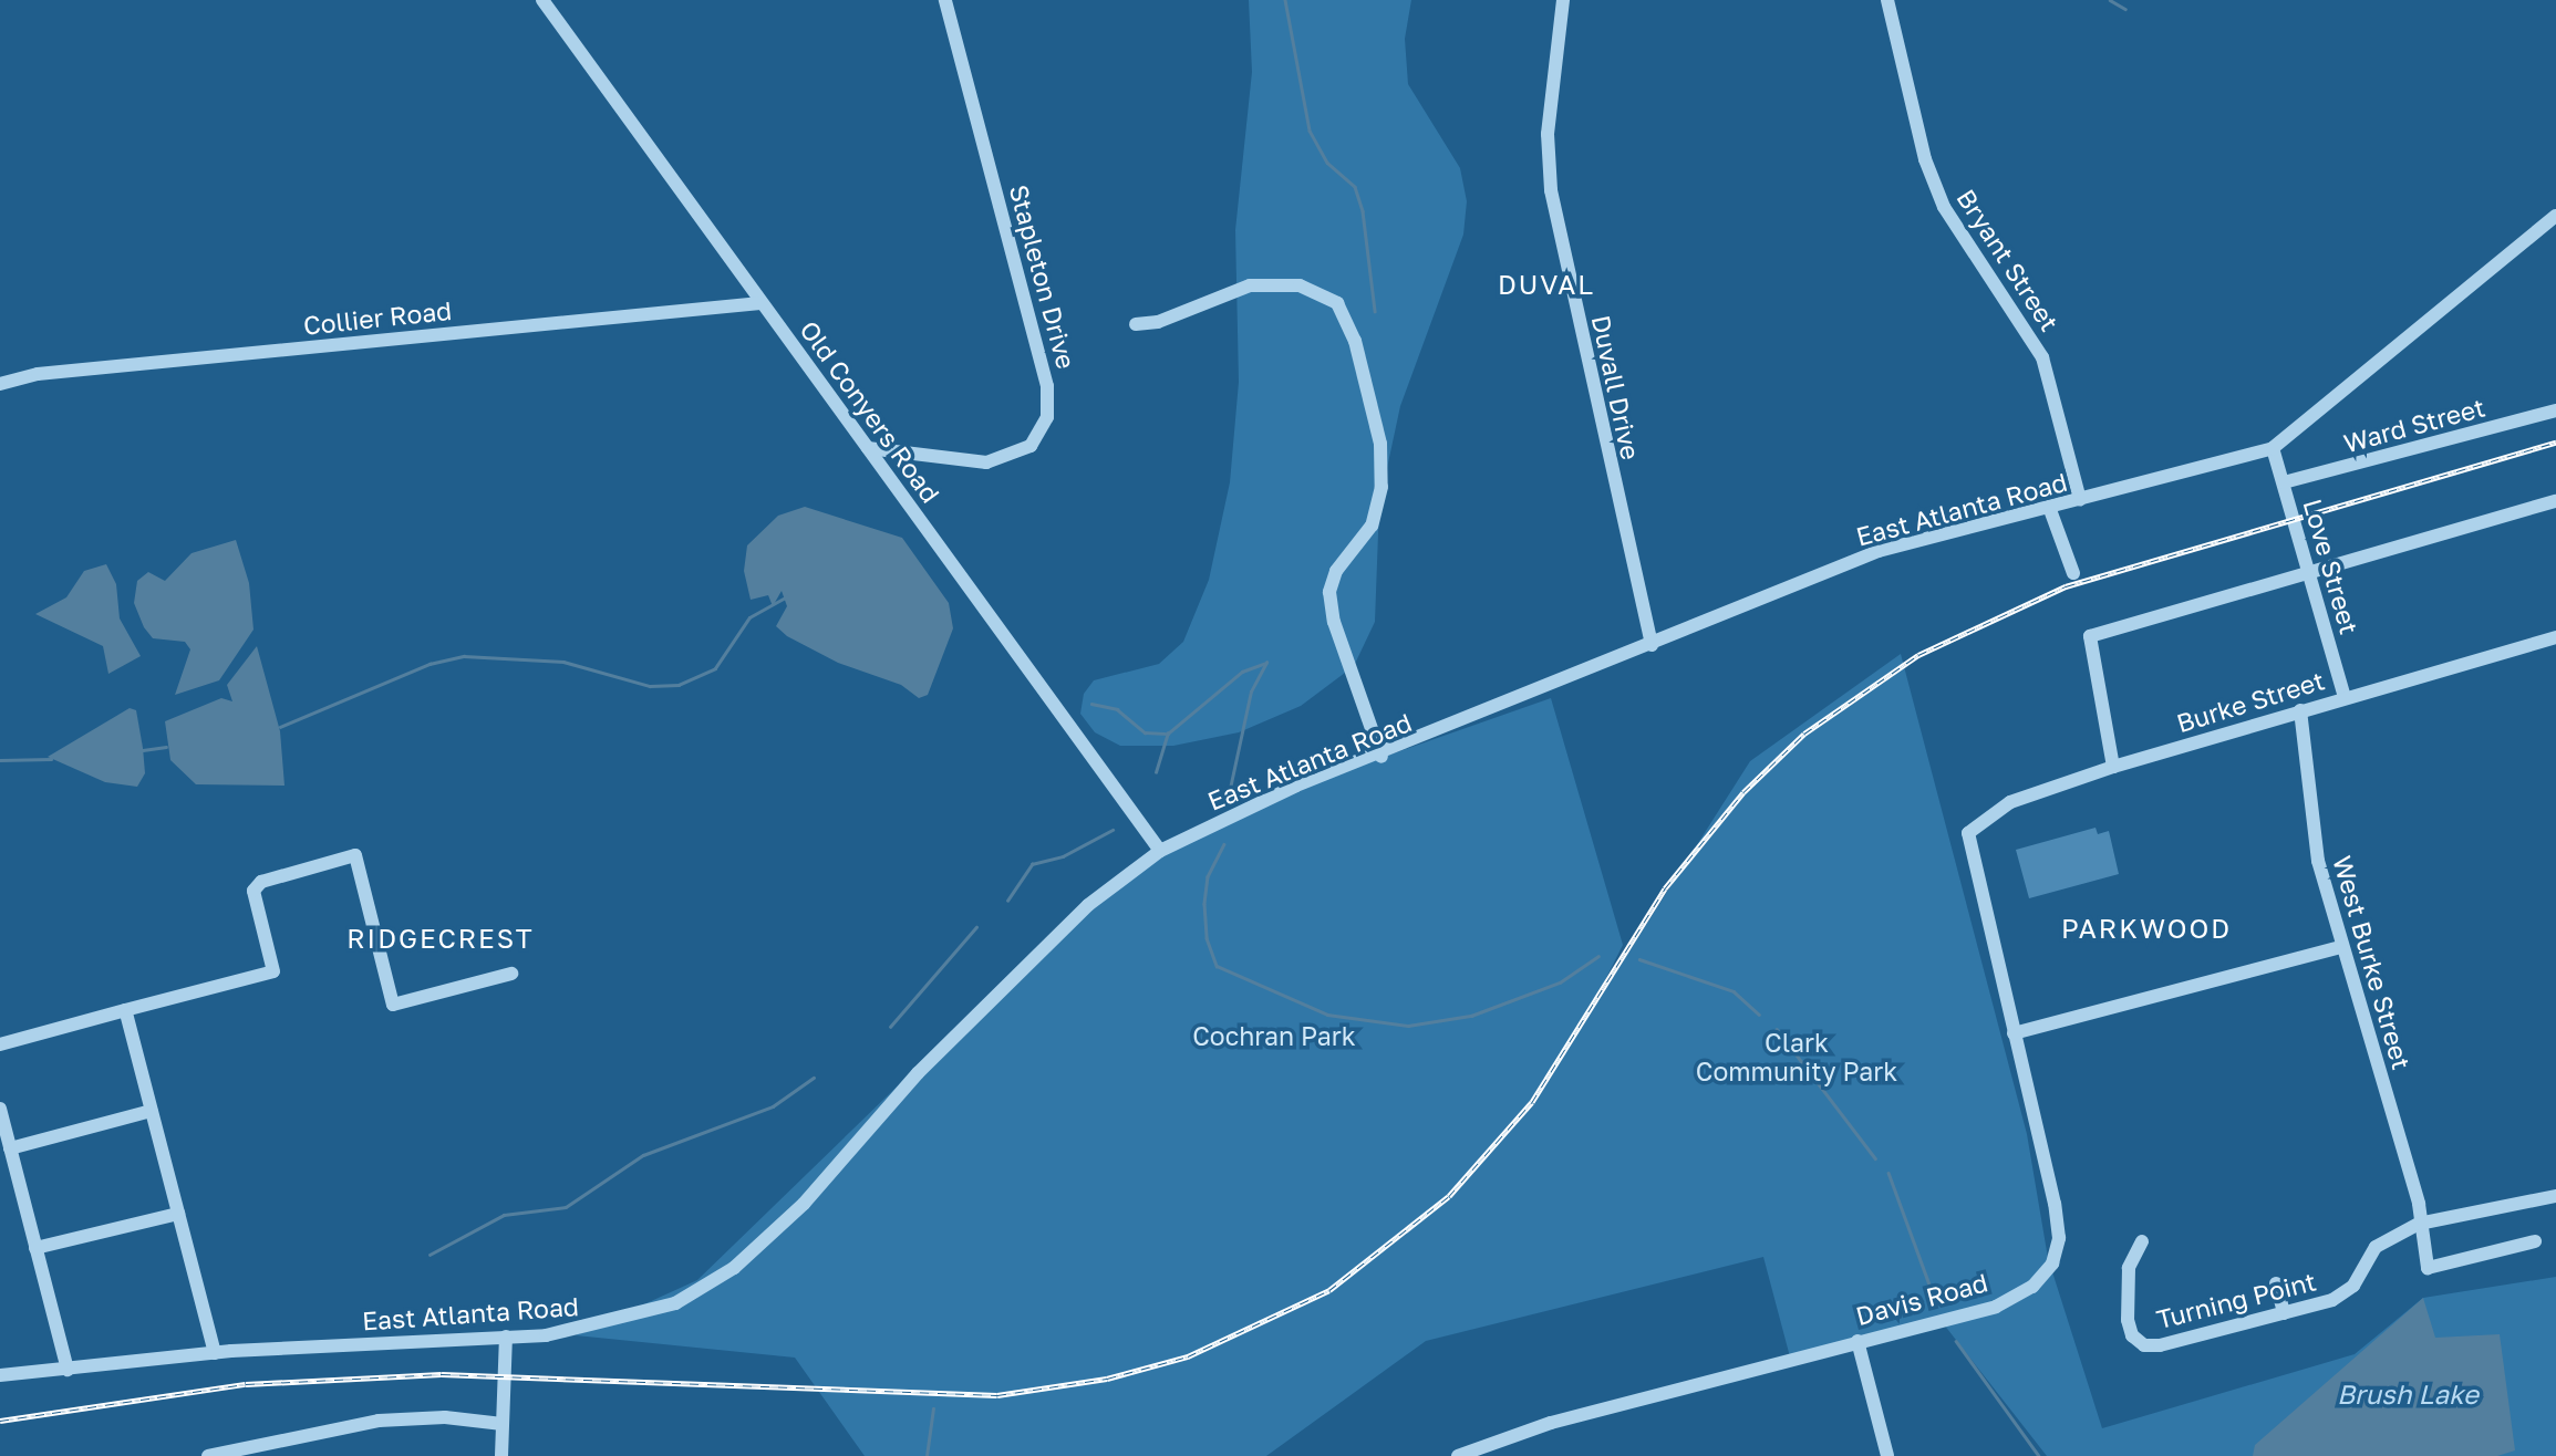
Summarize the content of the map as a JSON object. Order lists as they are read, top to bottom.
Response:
{
  "streets": {
    "street": [
      "Bryant Street",
      "Stapleton Drive",
      "Collier Road",
      "Duvall Drive",
      "Old Conyers Road",
      "Ward Street",
      "East Atlanta Road",
      "Love Street",
      "Burke Street",
      "West Burke Street",
      "Davis Road",
      "Turning Point"
    ]
  },
  "crossings": [
    ["Bryant Street", "East Atlanta Road"],
    ["Stapleton Drive", "Old Conyers Road"],
    ["Collier Road", "Old Conyers Road"],
    ["Duvall Drive", "East Atlanta Road"],
    ["Old Conyers Road", "East Atlanta Road"],
    ["Ward Street", "Love Street"],
    ["East Atlanta Road", "Love Street"],
    ["Love Street", "Burke Street"],
    ["Burke Street", "West Burke Street"],
    ["Burke Street", "Davis Road"],
    ["West Burke Street", "Turning Point"]
  ],
  "districts": ["DUVAL", "PARKWOOD", "RIDGECREST"],
  "water": ["Brush Lake"],
  "parks": ["Cochran Park", "Clark Community Park"]
}
